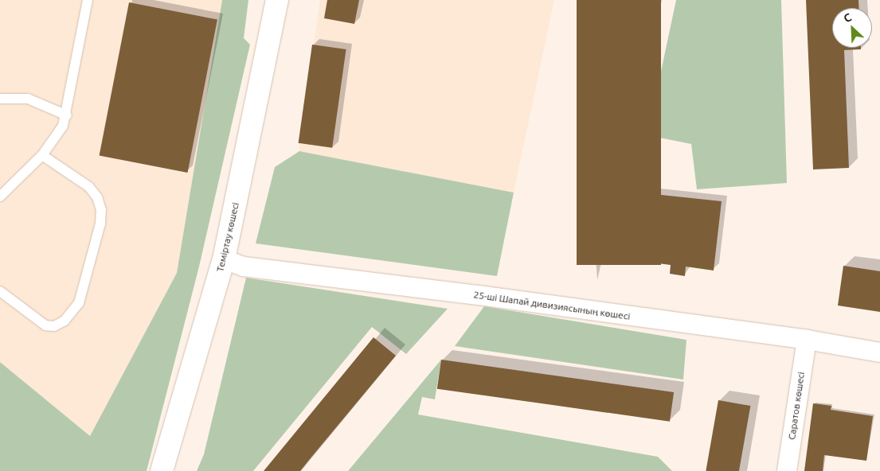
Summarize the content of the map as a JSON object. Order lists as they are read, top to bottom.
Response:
{
  "streets": {
    "street": ["Теміртау көшесі", "25-ші Шапай дивизиясының көшесі", "Саратов көшесі"]
  },
  "crossings": [
    ["Теміртау көшесі", "25-ші Шапай дивизиясының көшесі"],
    ["25-ші Шапай дивизиясының көшесі", "Саратов көшесі"]
  ],
  "north": "top left"
}
